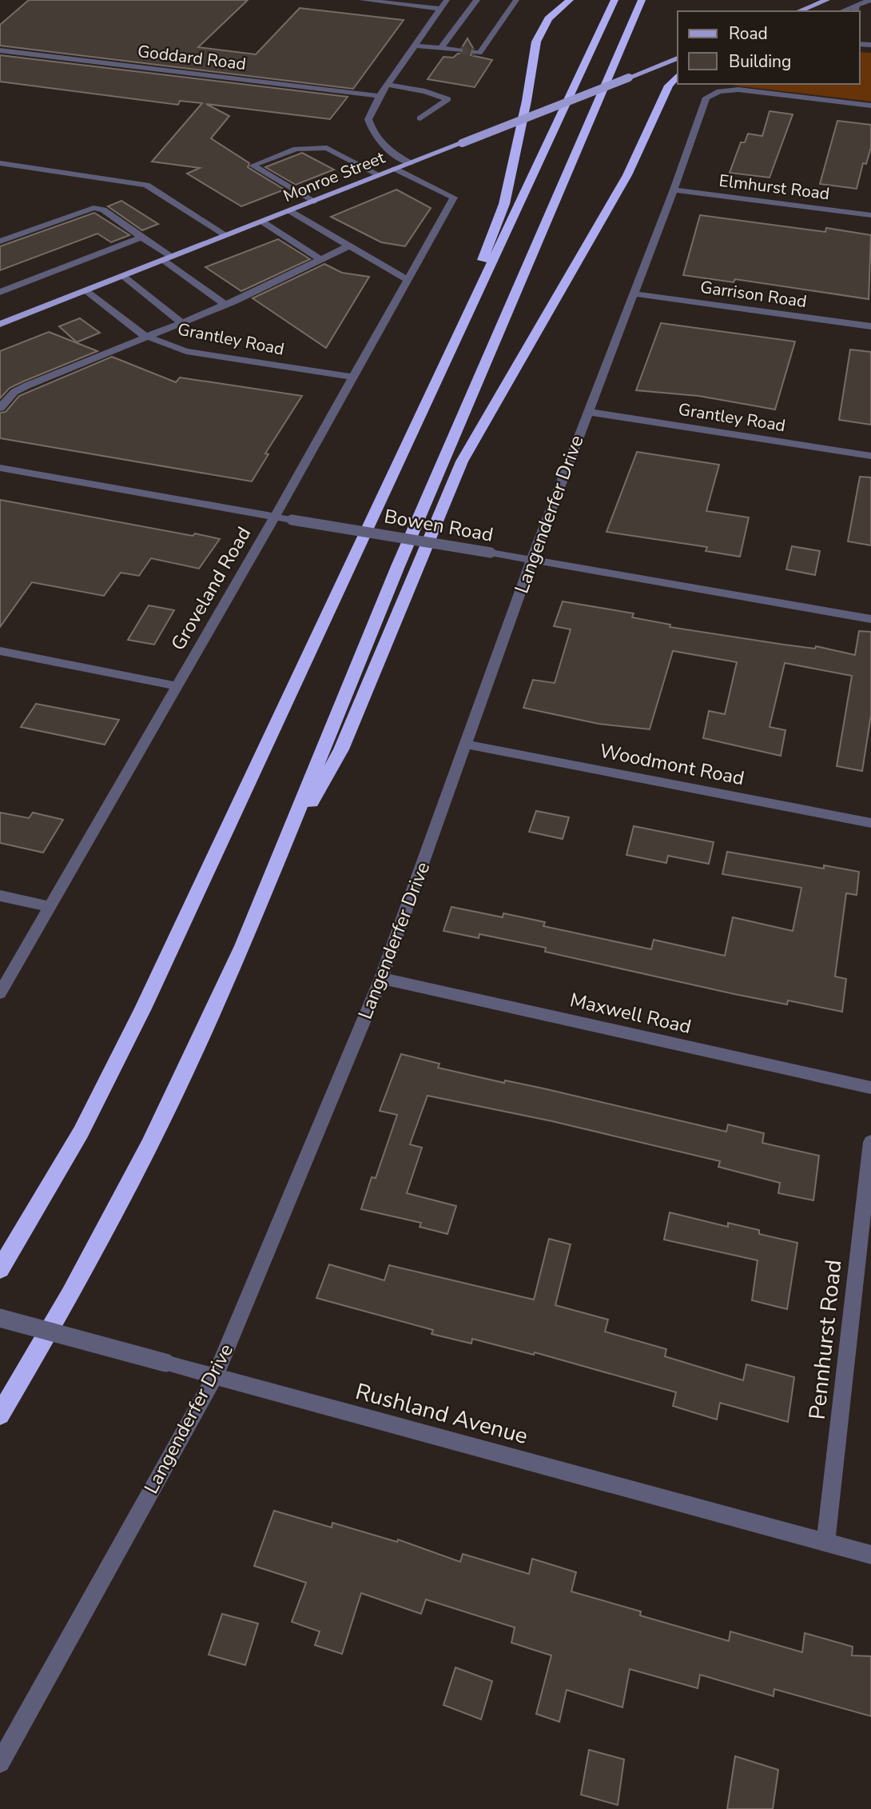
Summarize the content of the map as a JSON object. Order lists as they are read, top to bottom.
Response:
{
  "streets": {
    "main road": ["Monroe Street"],
    "street": [
      "Goddard Road",
      "Elmhurst Road",
      "Garrison Road",
      "Grantley Road",
      "Langenderfer Drive",
      "Bowen Road",
      "Groveland Road",
      "Woodmont Road",
      "Maxwell Road",
      "Pennhurst Road",
      "Rushland Avenue"
    ]
  },
  "crossings": [
    ["Monroe Street", "Grantley Road"],
    ["Monroe Street", "Groveland Road"],
    ["Elmhurst Road", "Langenderfer Drive"],
    ["Garrison Road", "Langenderfer Drive"],
    ["Grantley Road", "Langenderfer Drive"],
    ["Grantley Road", "Groveland Road"],
    ["Langenderfer Drive", "Bowen Road"],
    ["Langenderfer Drive", "Woodmont Road"],
    ["Langenderfer Drive", "Maxwell Road"],
    ["Langenderfer Drive", "Rushland Avenue"],
    ["Bowen Road", "Groveland Road"],
    ["Pennhurst Road", "Rushland Avenue"]
  ],
  "legend": ["Road", "Building"]
}
